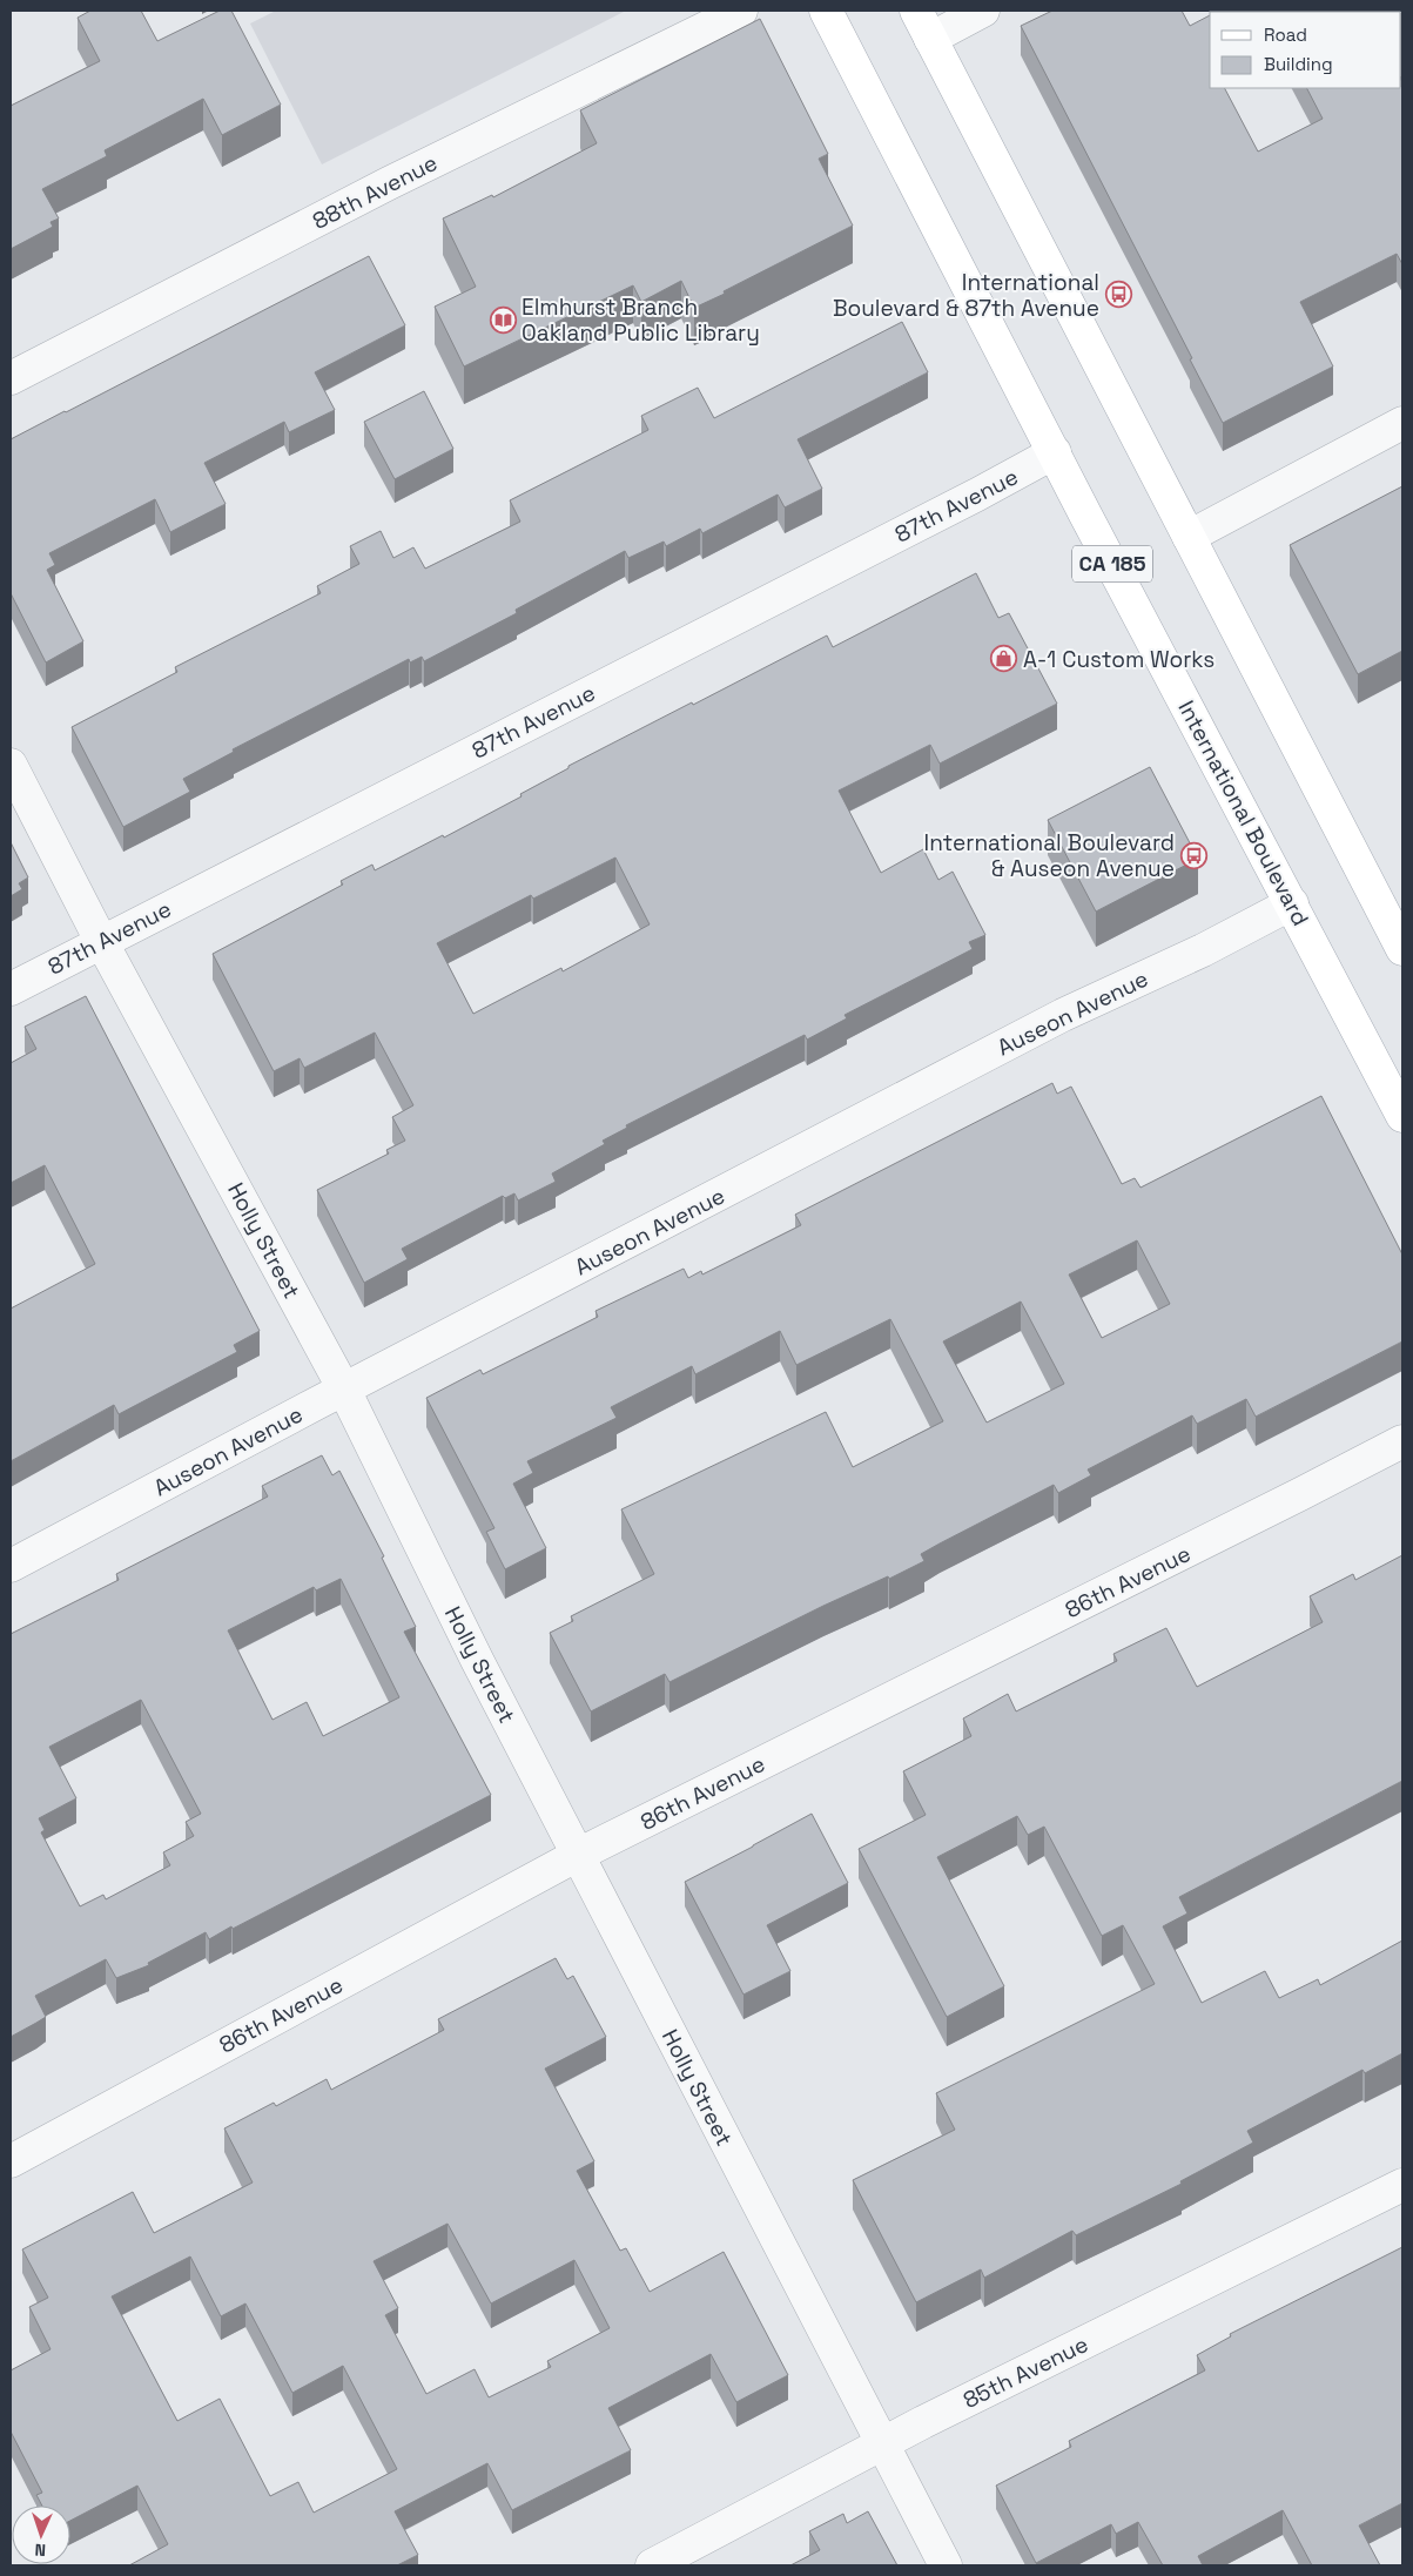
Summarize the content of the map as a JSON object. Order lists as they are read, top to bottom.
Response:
{
  "streets": {
    "main road": ["CA 185", "International Boulevard"],
    "street": [
      "88th Avenue",
      "87th Avenue",
      "Auseon Avenue",
      "Holly Street",
      "86th Avenue",
      "85th Avenue"
    ]
  },
  "crossings": [
    ["87th Avenue", "International Boulevard"],
    ["87th Avenue", "Holly Street"],
    ["International Boulevard", "Auseon Avenue"],
    ["Auseon Avenue", "Holly Street"],
    ["Holly Street", "86th Avenue"],
    ["Holly Street", "85th Avenue"]
  ],
  "places": {
    "bus stop": ["International Boulevard & 87th Avenue", "International Boulevard & Auseon Avenue"],
    "library": ["Elmhurst Branch Oakland Public Library"],
    "shop": ["A-1 Custom Works"]
  },
  "legend": ["Road", "Building"],
  "north": "bottom"
}
